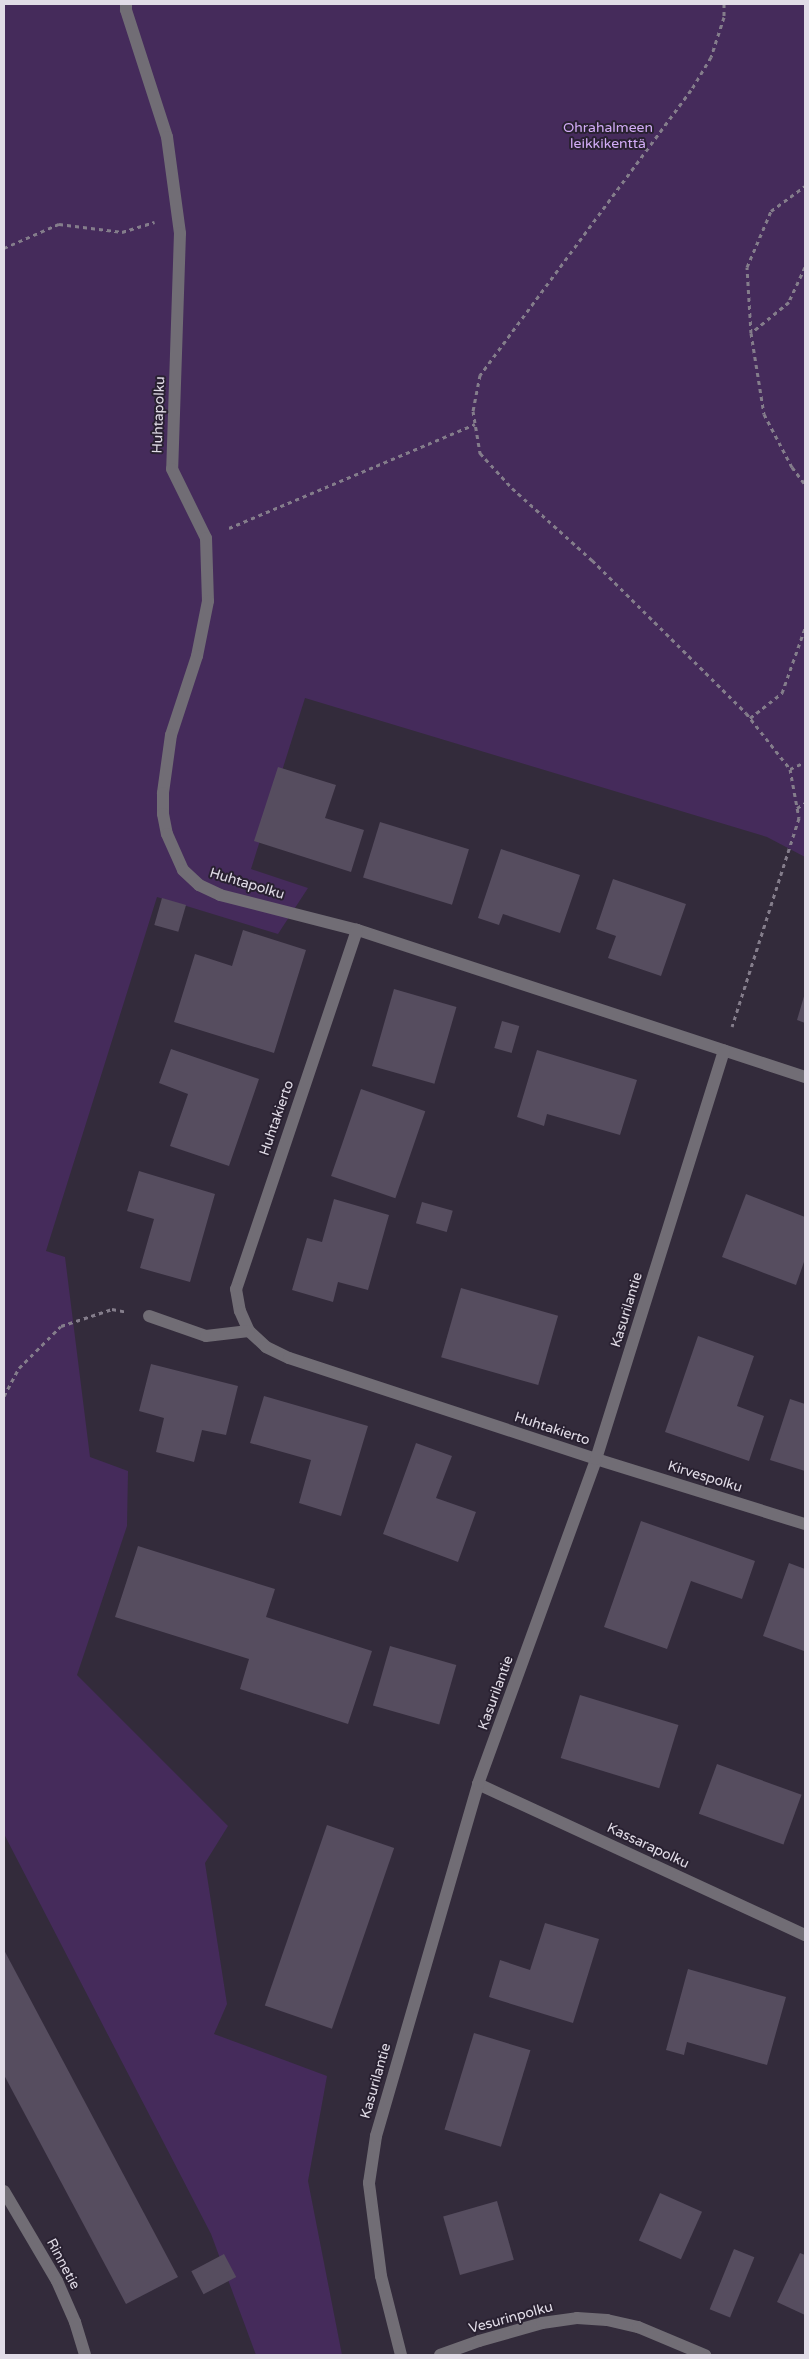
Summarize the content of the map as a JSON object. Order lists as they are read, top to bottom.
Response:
{
  "streets": {
    "street": [
      "Huhtapolku",
      "Huhtakierto",
      "Kasurilantie",
      "Kirvespolku",
      "Kassarapolku",
      "Rinnetie",
      "Vesurinpolku"
    ]
  },
  "crossings": [
    ["Huhtapolku", "Huhtakierto"],
    ["Huhtakierto", "Kasurilantie"],
    ["Huhtakierto", "Kirvespolku"],
    ["Kasurilantie", "Kirvespolku"],
    ["Kasurilantie", "Kassarapolku"]
  ],
  "parks": ["Ohrahalmeen leikkikenttä"]
}
